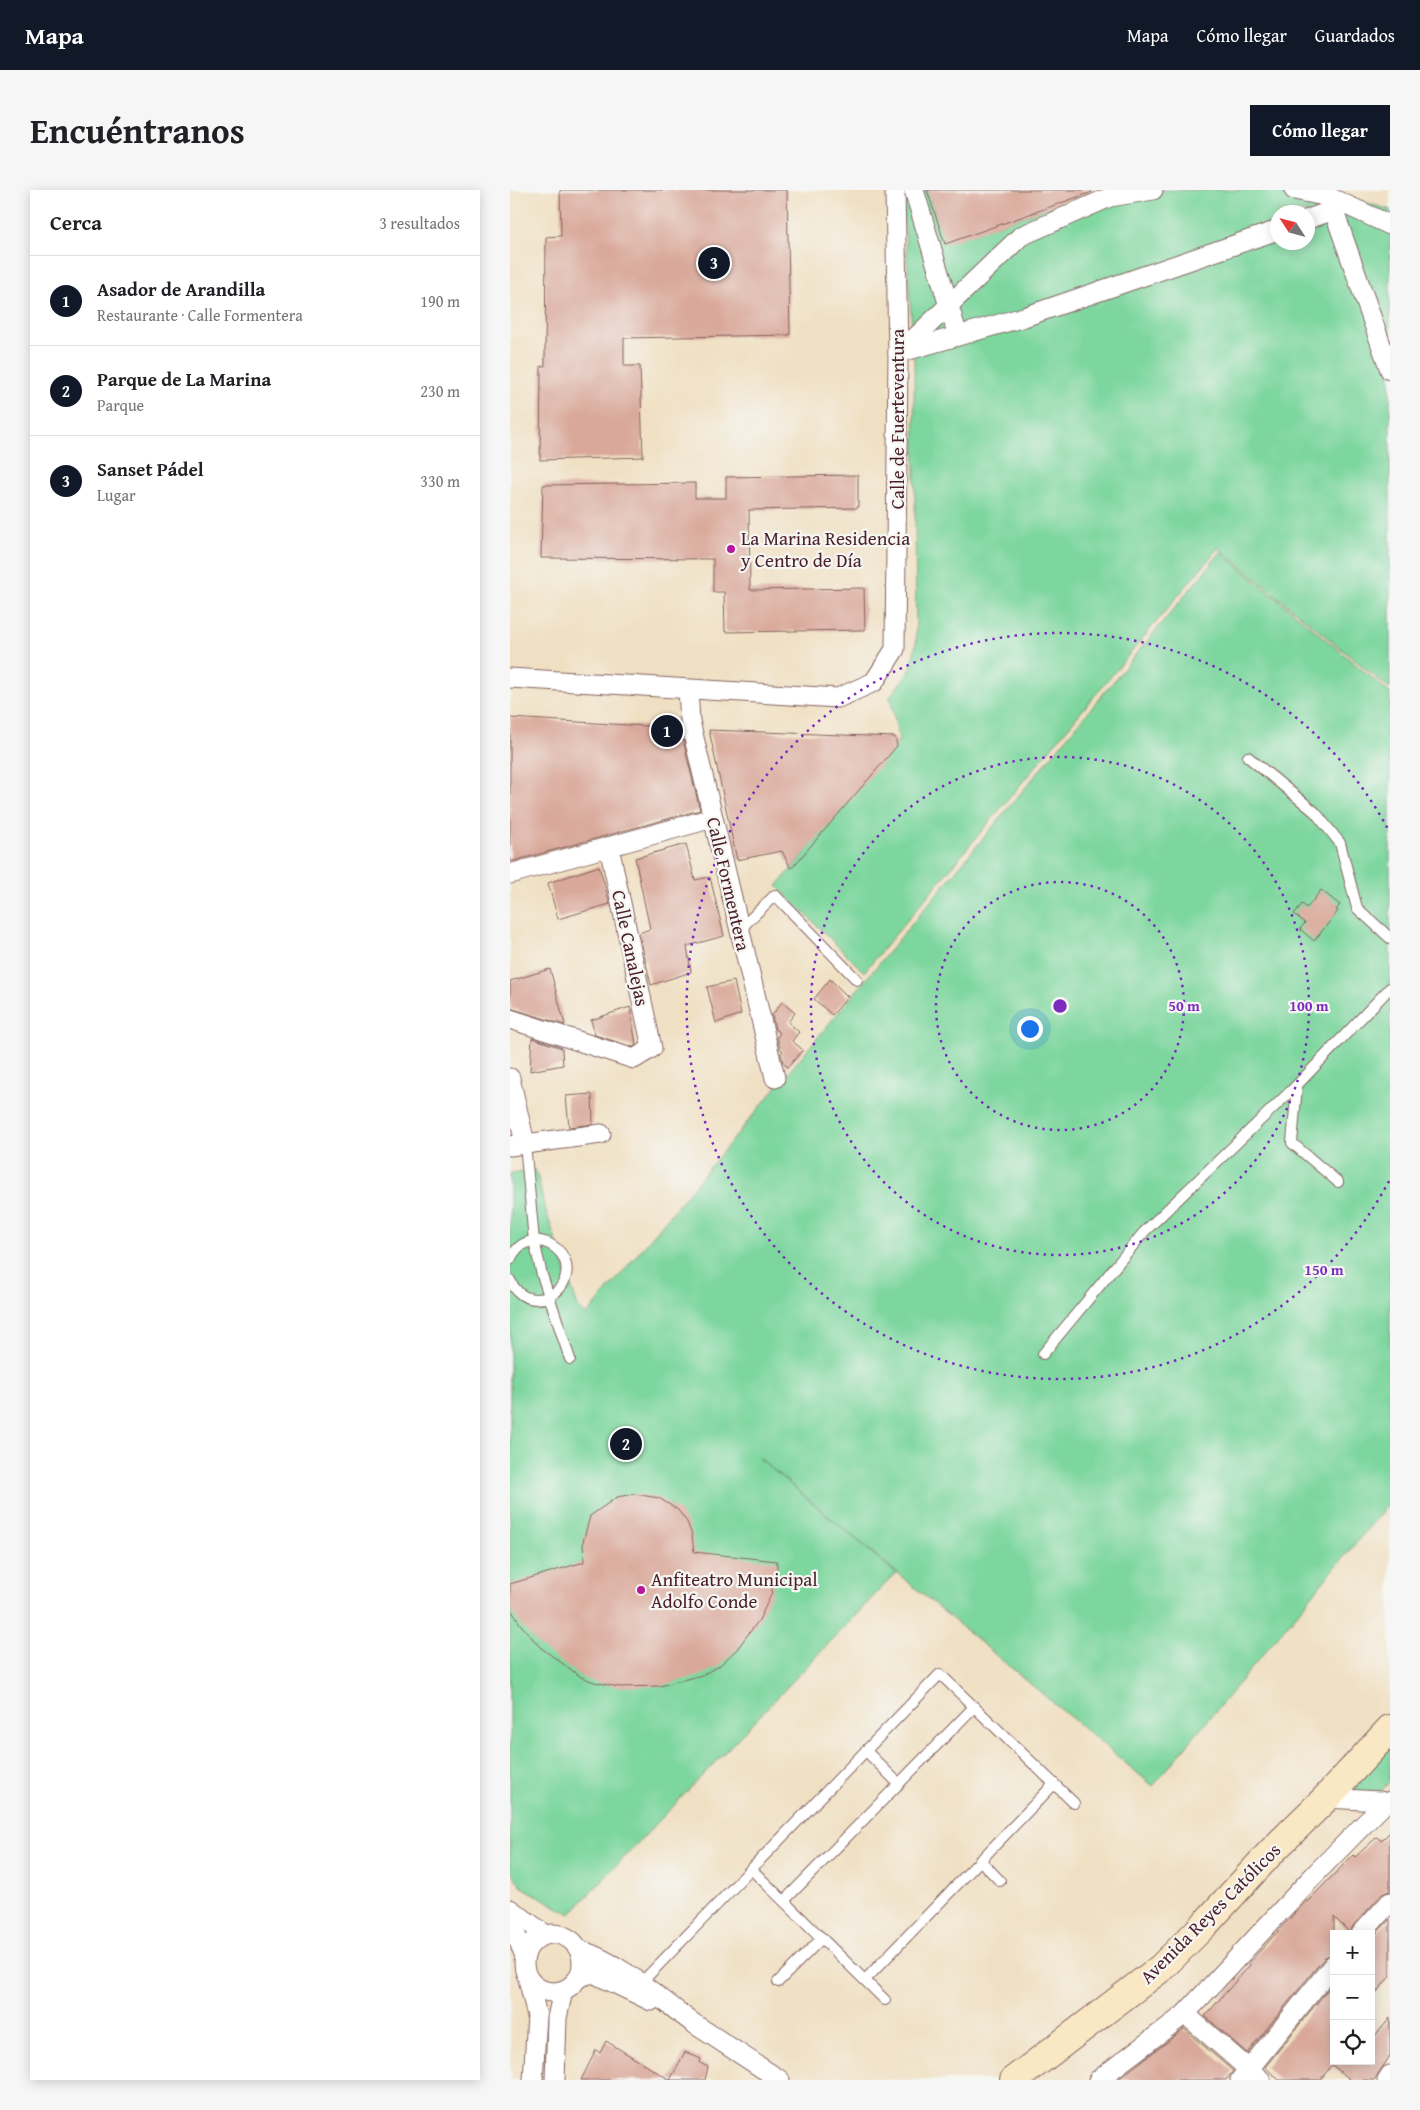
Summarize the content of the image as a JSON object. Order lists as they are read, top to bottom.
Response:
{
  "streets": {
    "main road": ["Avenida Reyes Católicos"],
    "street": ["Calle de Fuerteventura", "Calle Formentera", "Calle Canalejas"]
  },
  "crossings": [
    ["Calle de Fuerteventura", "Calle Formentera"]
  ],
  "places": ["La Marina Residencia y Centro de Día", "Anfiteatro Municipal Adolfo Conde"],
  "north": "top left",
  "page": {
    "header": "Mapa",
    "nav": ["Mapa", "Cómo llegar", "Guardados"],
    "title": "Encuéntranos",
    "buttons": "Cómo llegar",
    "heading": ["Cerca", "3 resultados"],
    "pins": ["3", "1", "2"],
    "list": [
      {
        "mark": "1",
        "name": "Asador de Arandilla",
        "note": "Restaurante · Calle Formentera",
        "value": "190 m"
      },
      {
        "mark": "2",
        "name": "Parque de La Marina",
        "note": "Parque",
        "value": "230 m"
      },
      {
        "mark": "3",
        "name": "Sanset Pádel",
        "note": "Lugar",
        "value": "330 m"
      }
    ],
    "map_buttons": ["+", "−"]
  },
  "rings": ["50 m", "100 m", "150 m"]
}
